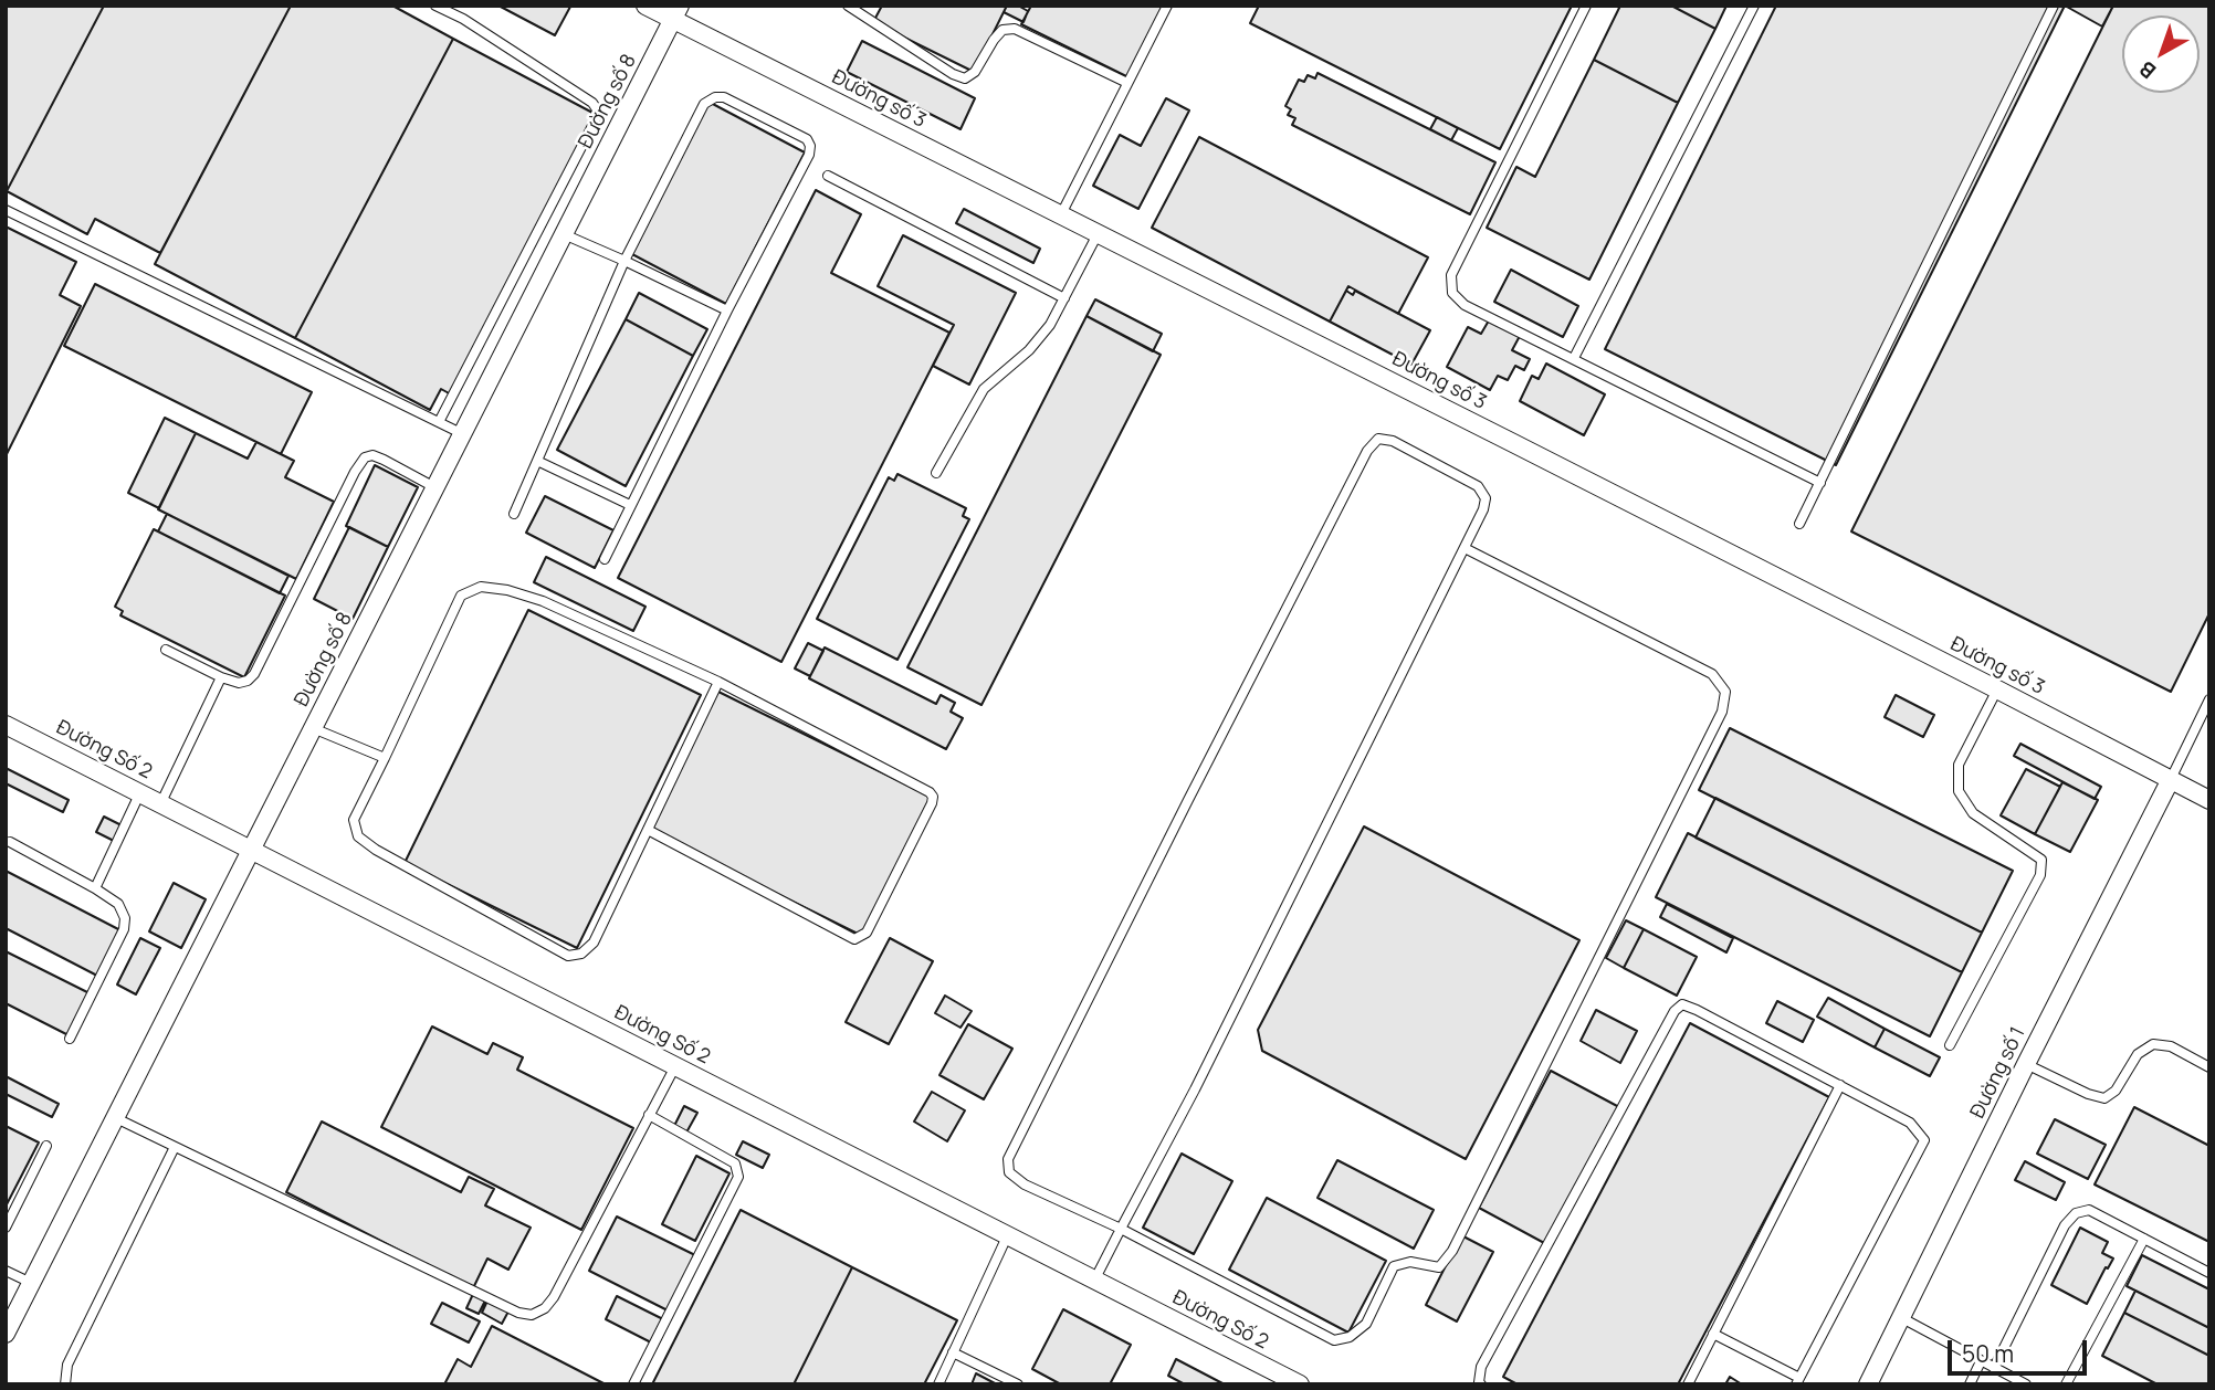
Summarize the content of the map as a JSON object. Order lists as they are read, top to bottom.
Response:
{
  "streets": {
    "street": [
      "Đường số 3",
      "Đường số 8",
      "Đường Số 2",
      "Đường số 1"
    ]
  },
  "crossings": [
    ["Đường số 3", "Đường số 8"],
    ["Đường số 3", "Đường số 1"],
    ["Đường số 8", "Đường Số 2"]
  ],
  "scale_bar": "50 m",
  "north": "bottom left"
}
